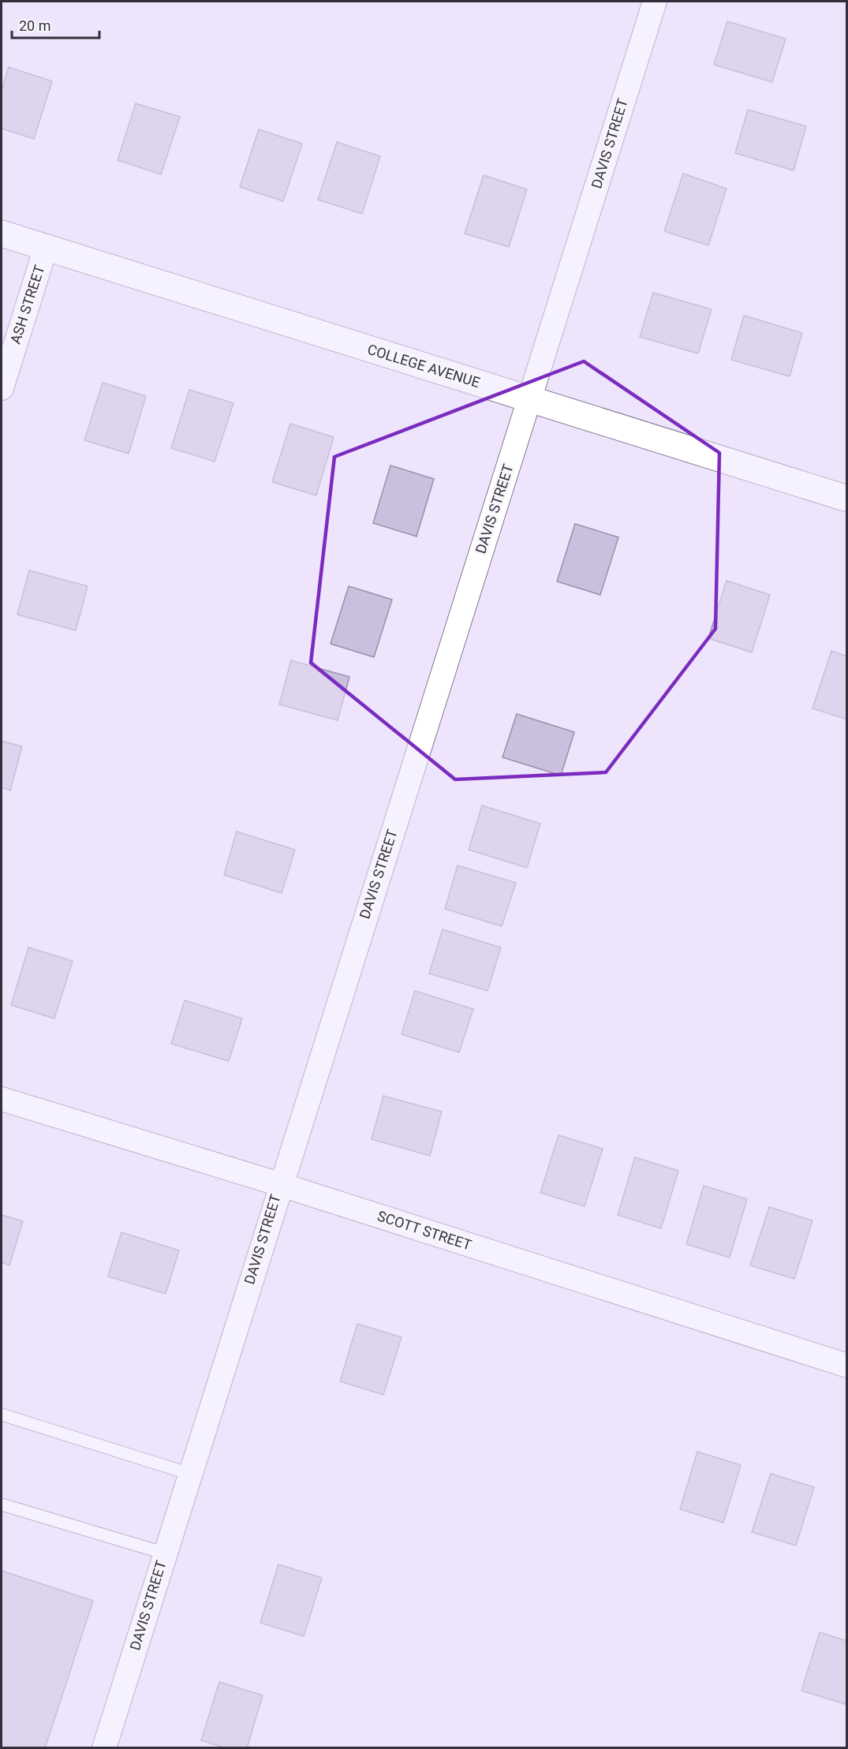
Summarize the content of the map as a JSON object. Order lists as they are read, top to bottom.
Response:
{
  "streets": {
    "street": [
      "DAVIS STREET",
      "ASH STREET",
      "COLLEGE AVENUE",
      "SCOTT STREET"
    ]
  },
  "crossings": [
    ["DAVIS STREET", "COLLEGE AVENUE"],
    ["DAVIS STREET", "SCOTT STREET"],
    ["ASH STREET", "COLLEGE AVENUE"]
  ],
  "scale_bar": "20 m"
}
